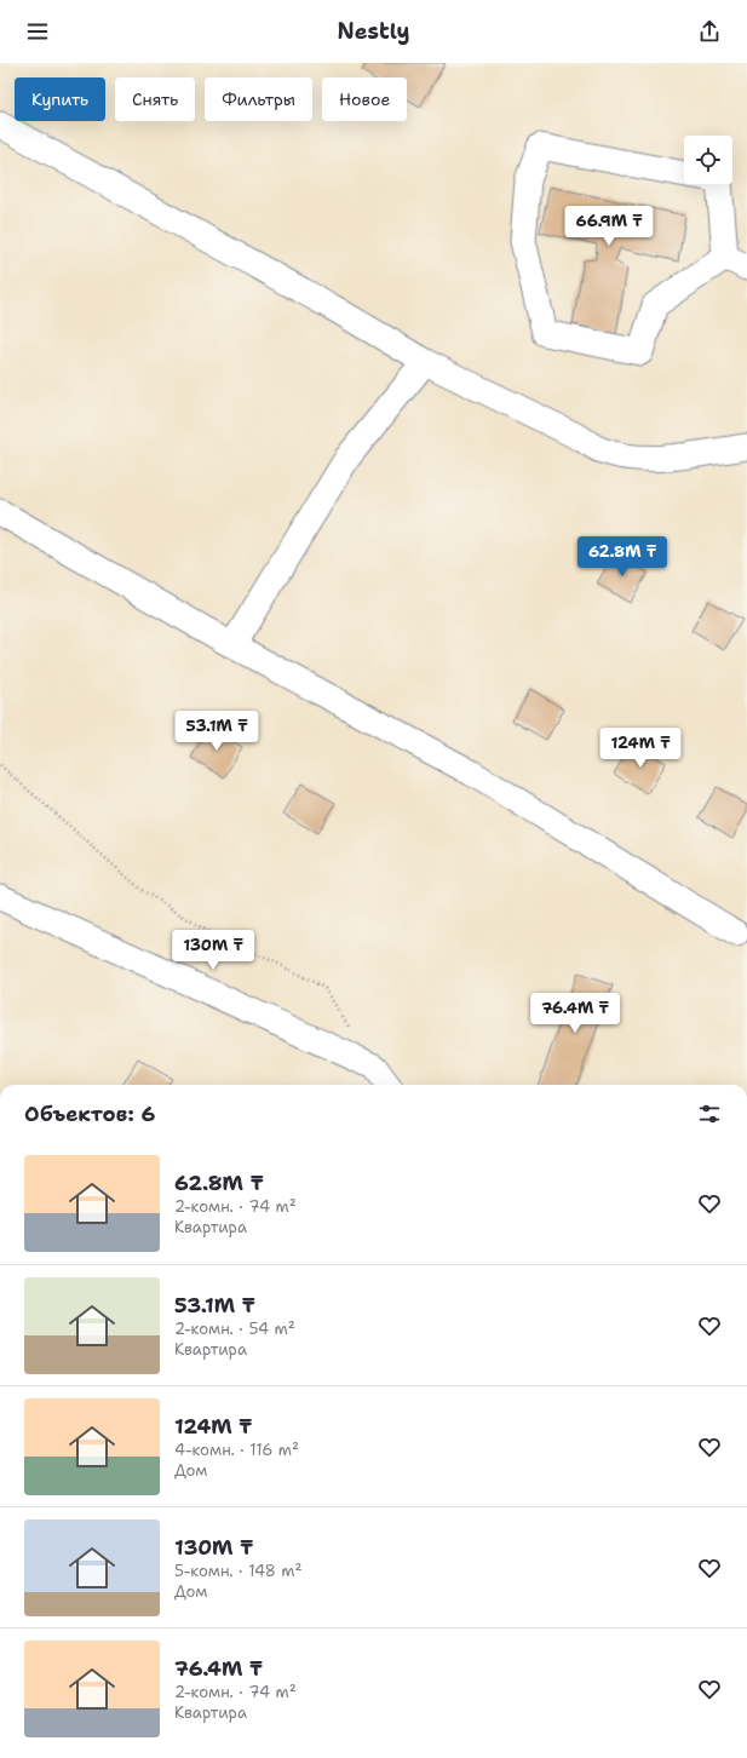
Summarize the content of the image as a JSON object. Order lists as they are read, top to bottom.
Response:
{
  "page": {
    "header": "Nestly",
    "chip": [
      "Купить",
      "Снять",
      "Фильтры",
      "Новое"
    ],
    "price": [
      "66.9M ₸",
      "62.8M ₸",
      "53.1M ₸",
      "124M ₸",
      "130M ₸",
      "76.4M ₸"
    ],
    "heading": "Объектов: 6",
    "list": [
      {
        "name": "62.8M ₸",
        "note": "2-комн. · 74 m² · Квартира"
      },
      {
        "name": "53.1M ₸",
        "note": "2-комн. · 54 m² · Квартира"
      },
      {
        "name": "124M ₸",
        "note": "4-комн. · 116 m² · Дом"
      },
      {
        "name": "130M ₸",
        "note": "5-комн. · 148 m² · Дом"
      },
      {
        "name": "76.4M ₸",
        "note": "2-комн. · 74 m² · Квартира"
      }
    ]
  }
}
